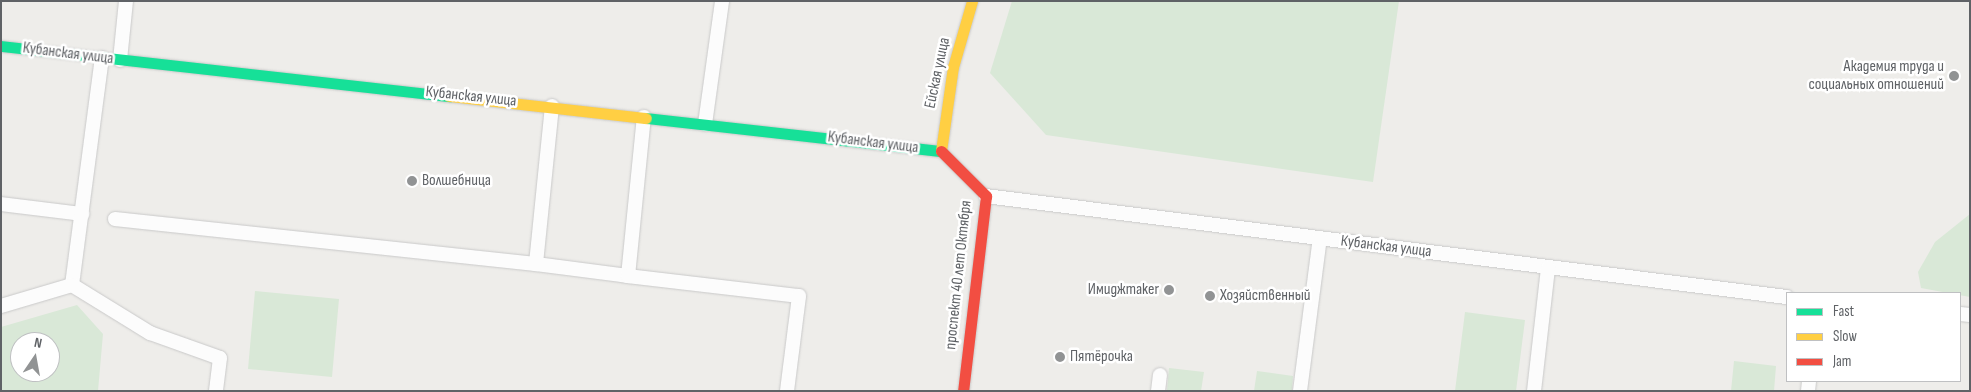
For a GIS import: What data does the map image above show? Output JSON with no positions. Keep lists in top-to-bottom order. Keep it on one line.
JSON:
{"streets":{"street":["Кубанская улица","Ейская улица","проспект 40 лет Октября"]},"crossings":[["Кубанская улица","Ейская улица"],["Кубанская улица","проспект 40 лет Октября"],["Ейская улица","проспект 40 лет Октября"]],"places":["Академия труда и социальных отношений","Волшебница","Имиджmaker","Хозяйственный","Пятёрочка"],"legend":["Fast","Slow","Jam"],"north":"top"}
